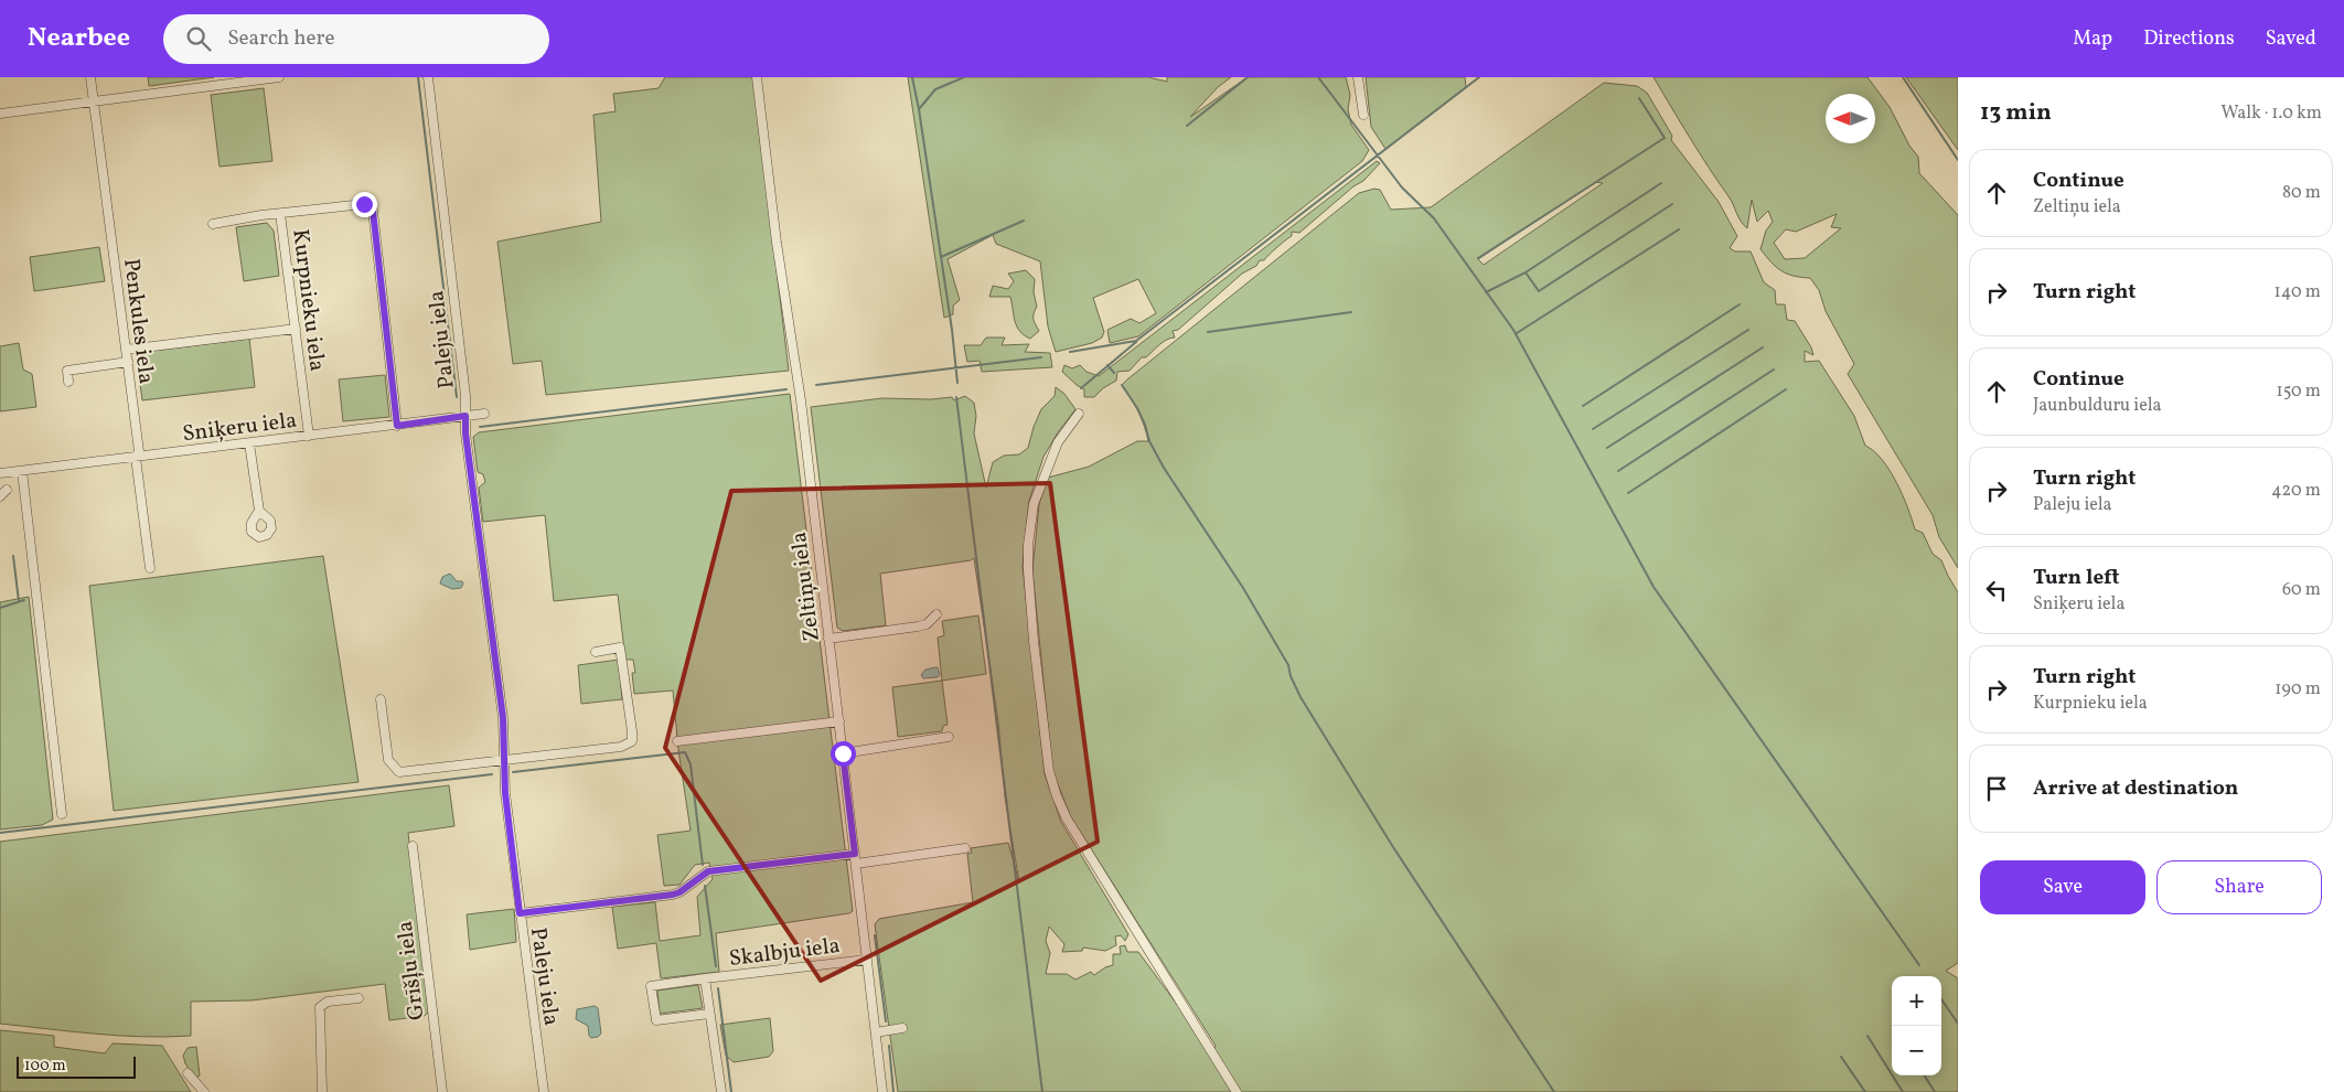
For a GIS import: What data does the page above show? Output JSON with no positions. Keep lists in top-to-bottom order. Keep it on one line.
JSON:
{"streets":{"street":["Kurpnieku iela","Penkules iela","Paleju iela","Sniķeru iela","Zeltiņu iela","Skalbju iela","Grīšļu iela"]},"crossings":[["Kurpnieku iela","Sniķeru iela"],["Penkules iela","Sniķeru iela"],["Paleju iela","Sniķeru iela"],["Zeltiņu iela","Skalbju iela"]],"scale_bar":"100 m","north":"left","page":{"header":"Nearbee","search":"Search here","nav":["Map","Directions","Saved"],"heading":["13 min","Walk · 1.0 km"],"list":[["Continue","Zeltiņu iela","80 m"],["Turn right","140 m"],["Continue","Jaunbulduru iela","150 m"],["Turn right","Paleju iela","420 m"],["Turn left","Sniķeru iela","60 m"],["Turn right","Kurpnieku iela","190 m"],"Arrive at destination"],"buttons":["Save","Share"],"map_buttons":["+","−"],"scale":"100 m"}}
